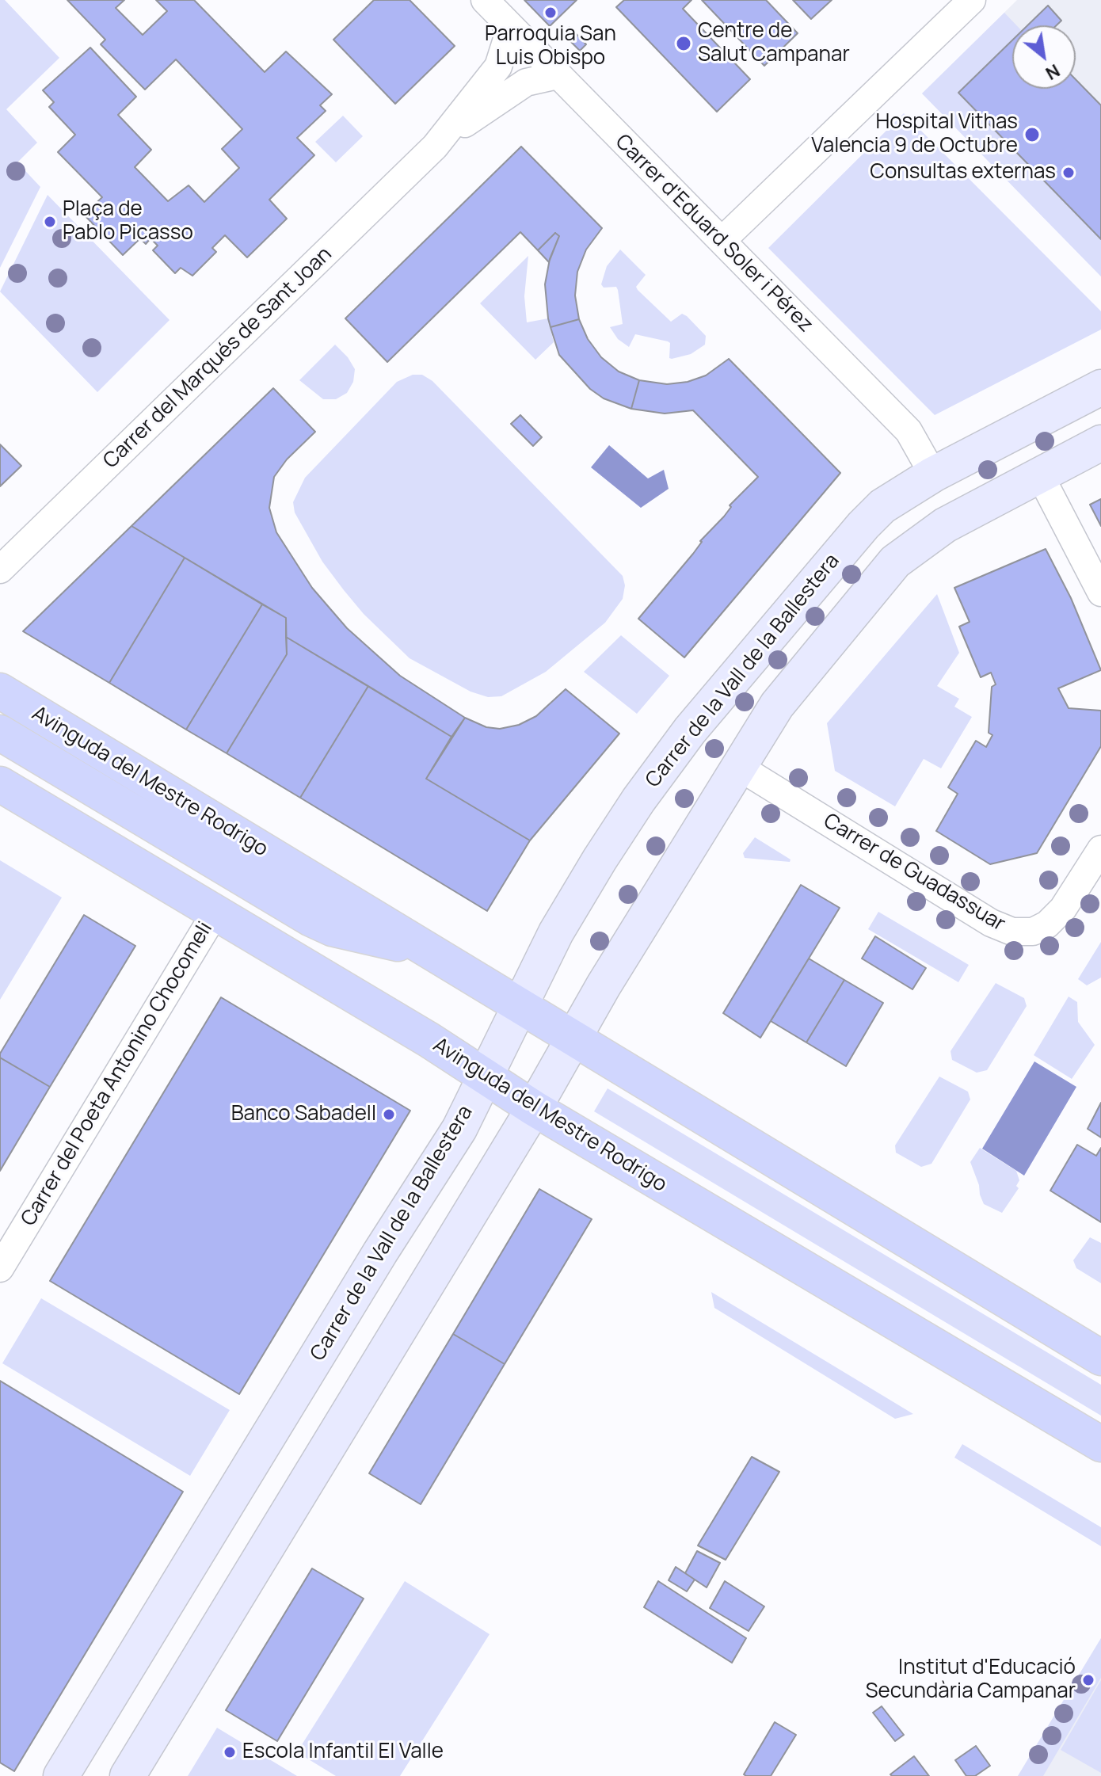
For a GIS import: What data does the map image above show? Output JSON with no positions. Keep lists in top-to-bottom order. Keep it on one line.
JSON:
{"streets":{"main road":["Avinguda del Mestre Rodrigo"],"street":["Carrer d'Eduard Soler i Pérez","Carrer del Marqués de Sant Joan","Carrer de la Vall de la Ballestera","Carrer de Guadassuar","Carrer del Poeta Antonino Chocomeli"]},"crossings":[["Carrer d'Eduard Soler i Pérez","Carrer del Marqués de Sant Joan"],["Carrer d'Eduard Soler i Pérez","Carrer de la Vall de la Ballestera"],["Carrer de la Vall de la Ballestera","Avinguda del Mestre Rodrigo"],["Avinguda del Mestre Rodrigo","Carrer del Poeta Antonino Chocomeli"]],"places":["Parroquia San Luis Obispo","Centre de Salut Campanar","Hospital Vithas Valencia 9 de Octubre","Consultas externas","Plaça de Pablo Picasso","Banco Sabadell","Institut d'Educació Secundària Campanar","Escola Infantil El Valle"],"north":"bottom right"}
